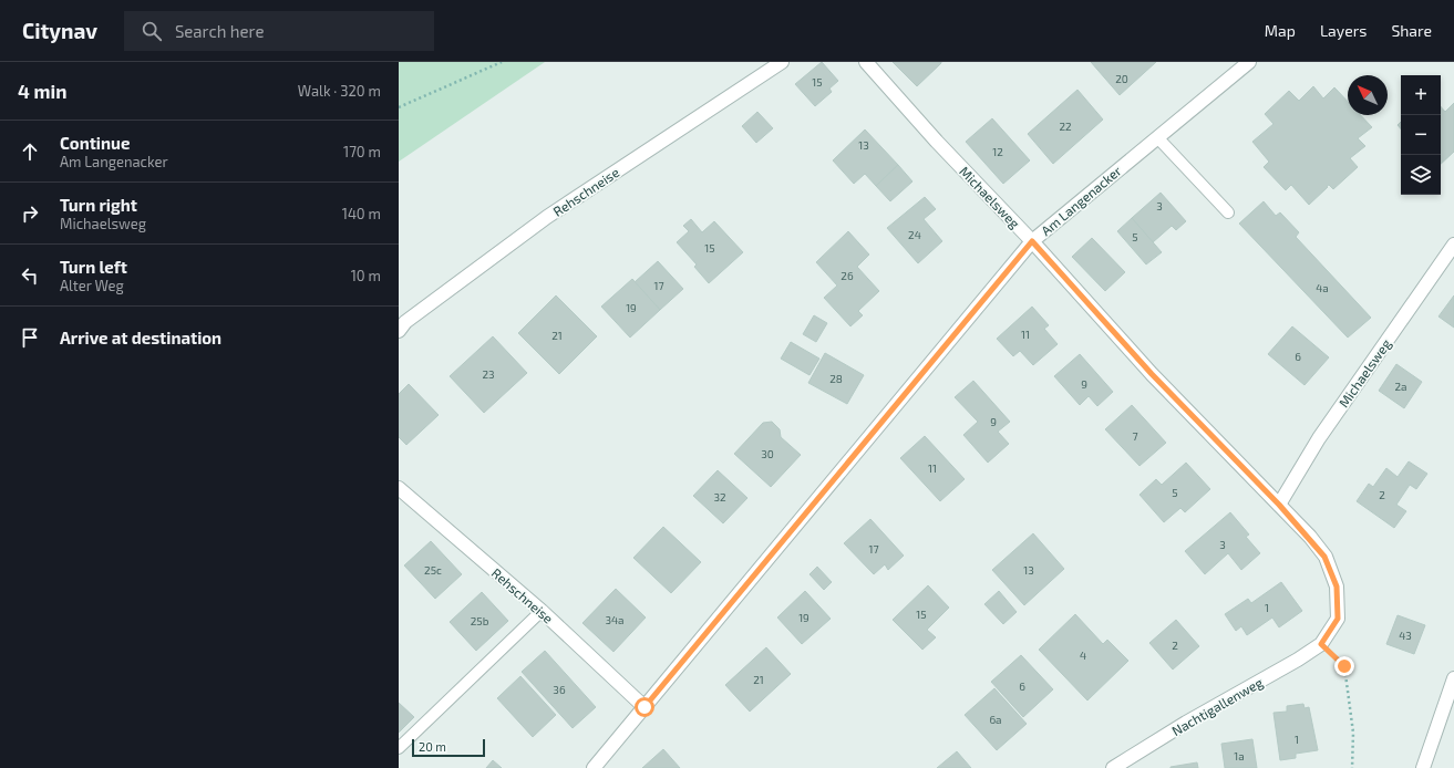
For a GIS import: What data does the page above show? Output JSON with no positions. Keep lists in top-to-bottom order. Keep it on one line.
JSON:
{"streets":{"street":["Rehschneise","Michaelsweg","Am Langenacker","Nachtigallenweg"]},"crossings":[["Rehschneise","Am Langenacker"],["Michaelsweg","Am Langenacker"],["Michaelsweg","Nachtigallenweg"]],"house_numbers":["20","15","22","13","12","3","24","5","15","26","17","4a","19","11","21","6","23","28","9","2a","9","7","30","11","5","2","32","3","17","25c","13","1","15","19","34a","25b","43","2","4","21","6","36","6a","1","1a"],"scale_bar":"20 m","north":"top left","page":{"header":"Citynav","search":"Search here","nav":["Map","Layers","Share"],"heading":["4 min","Walk · 320 m"],"map_buttons":["+","−"],"list":[["Continue","Am Langenacker","170 m"],["Turn right","Michaelsweg","140 m"],["Turn left","Alter Weg","10 m"],"Arrive at destination"],"scale":"20 m"}}
